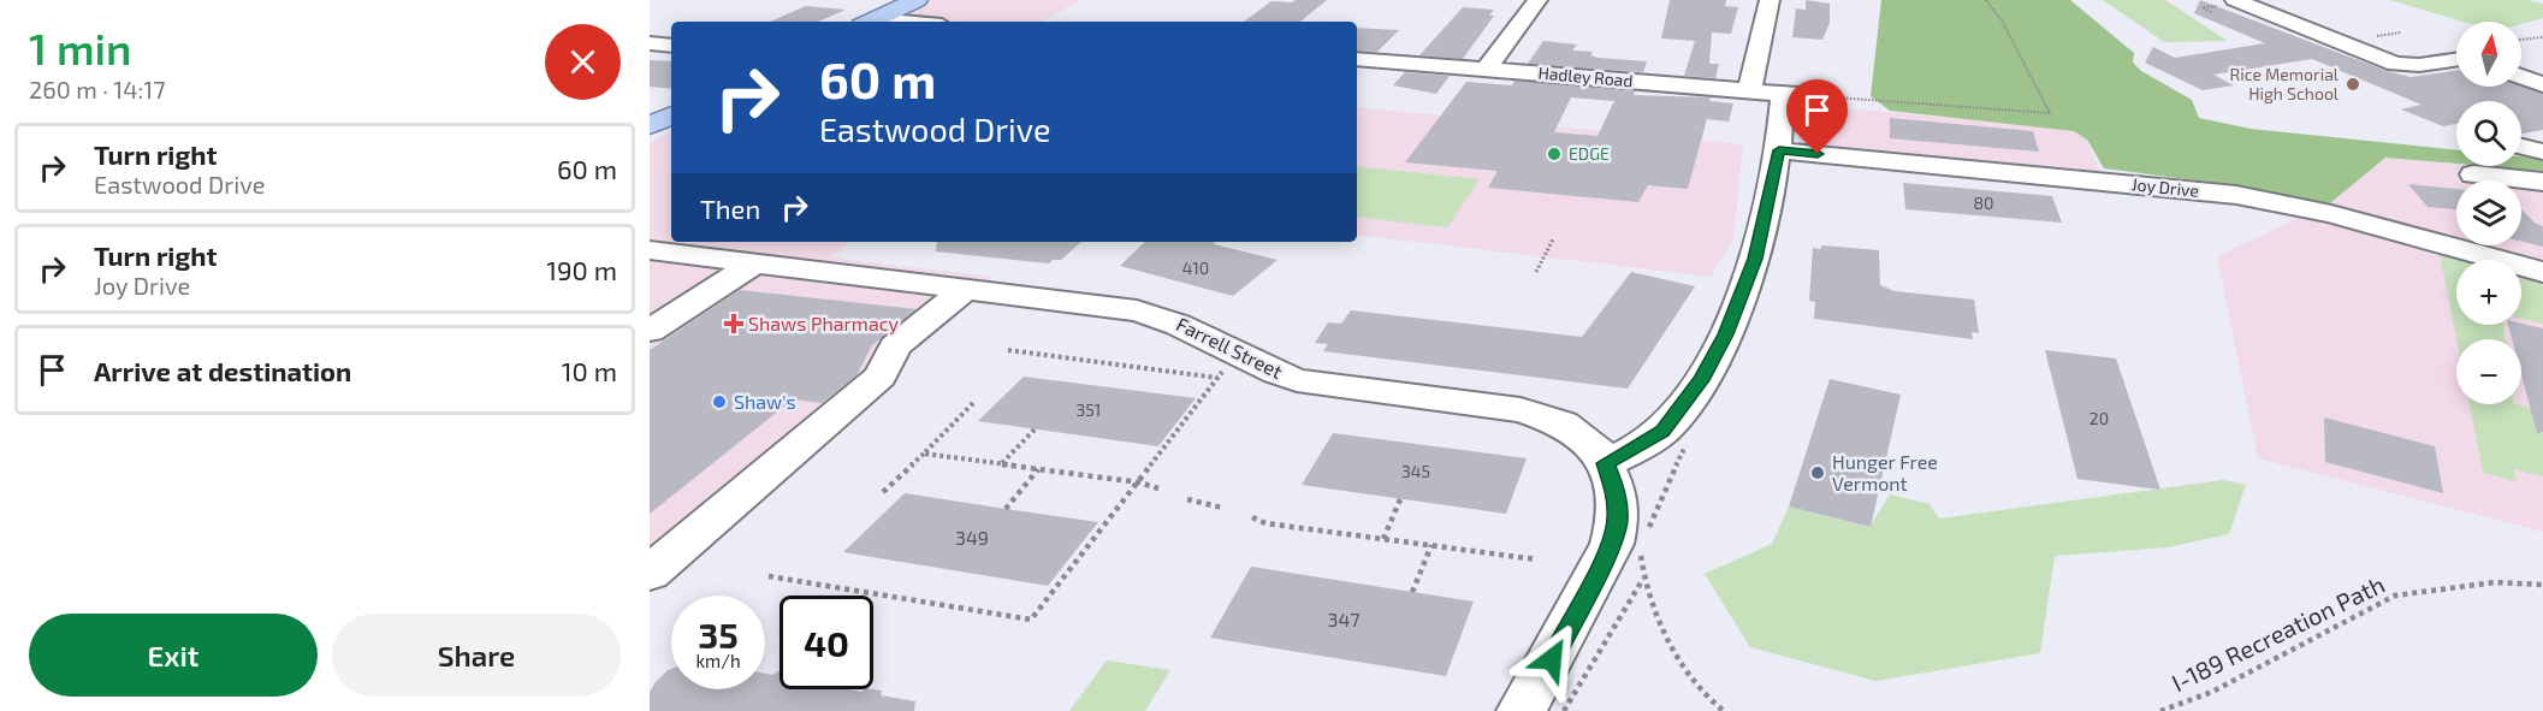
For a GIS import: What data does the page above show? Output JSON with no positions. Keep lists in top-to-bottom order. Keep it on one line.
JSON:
{"streets":{"street":["Hadley Road","Joy Drive","Farrell Street"],"path":["I-189 Recreation Path"]},"places":{"other":["Rice Memorial High School","EDGE","Shaw's","Hunger Free Vermont"],"health":["Shaws Pharmacy"]},"house_numbers":["80","410","351","20","345","349","347"],"north":"top","page":{"heading":["1 min","260 m · 14:17"],"map_buttons":["+","−"],"turn":["60 m","Eastwood Drive"],"list":[{"name":"Turn right","note":"Eastwood Drive","value":"60 m"},{"name":"Turn right","note":"Joy Drive","value":"190 m"},{"name":"Arrive at destination","value":"10 m"}],"then":"Then","speed":"35 km/h","limit":"40","buttons":["Exit","Share"]}}
